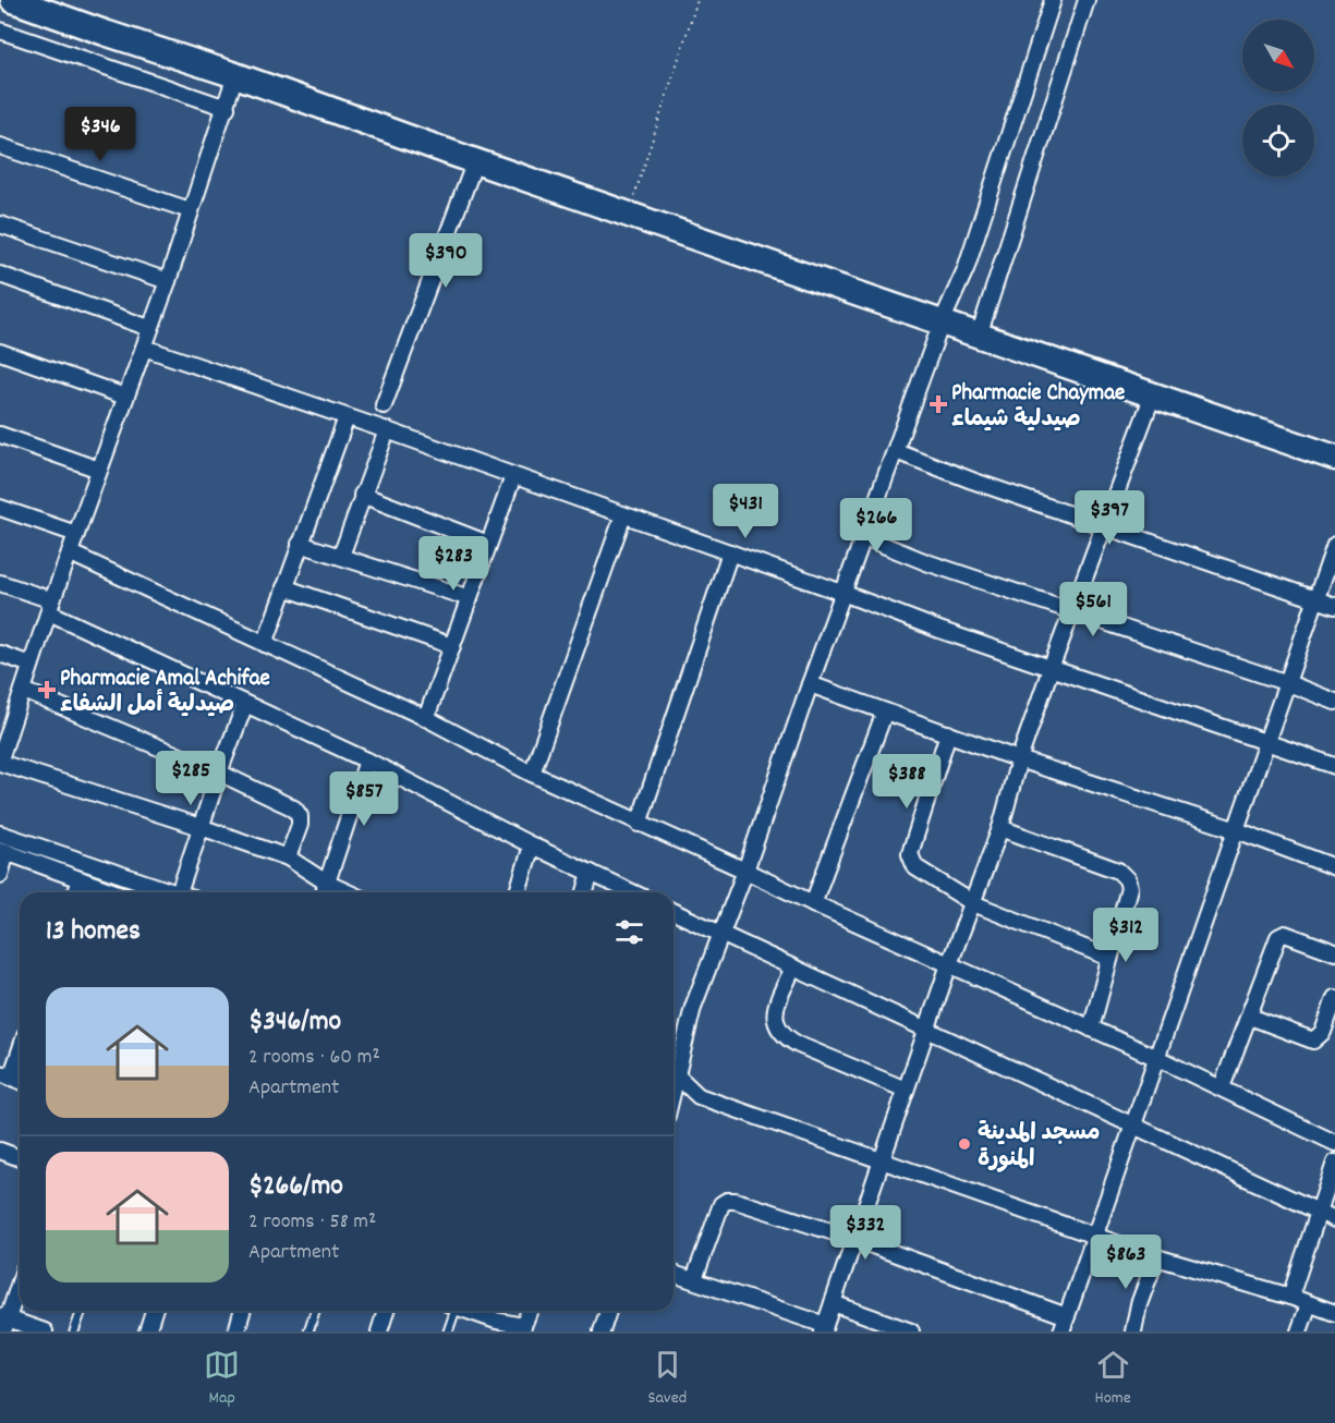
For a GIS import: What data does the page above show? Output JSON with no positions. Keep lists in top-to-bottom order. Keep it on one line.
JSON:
{"places":{"health":["Pharmacie Chaymae صيدلية شيماء","Pharmacie Amal Achifae صيدلية أمل الشفاء"],"other":["مسجد المدينة المنورة"]},"north":"bottom right","page":{"price":["$346","$390","$431","$397","$266","$283","$561","$285","$388","$857","$312","$332","$863"],"heading":"13 homes","list":[{"name":"$346/mo","note":"2 rooms · 60 m² · Apartment"},{"name":"$266/mo","note":"2 rooms · 58 m² · Apartment"}],"tabs":["Map","Saved","Home"]}}
